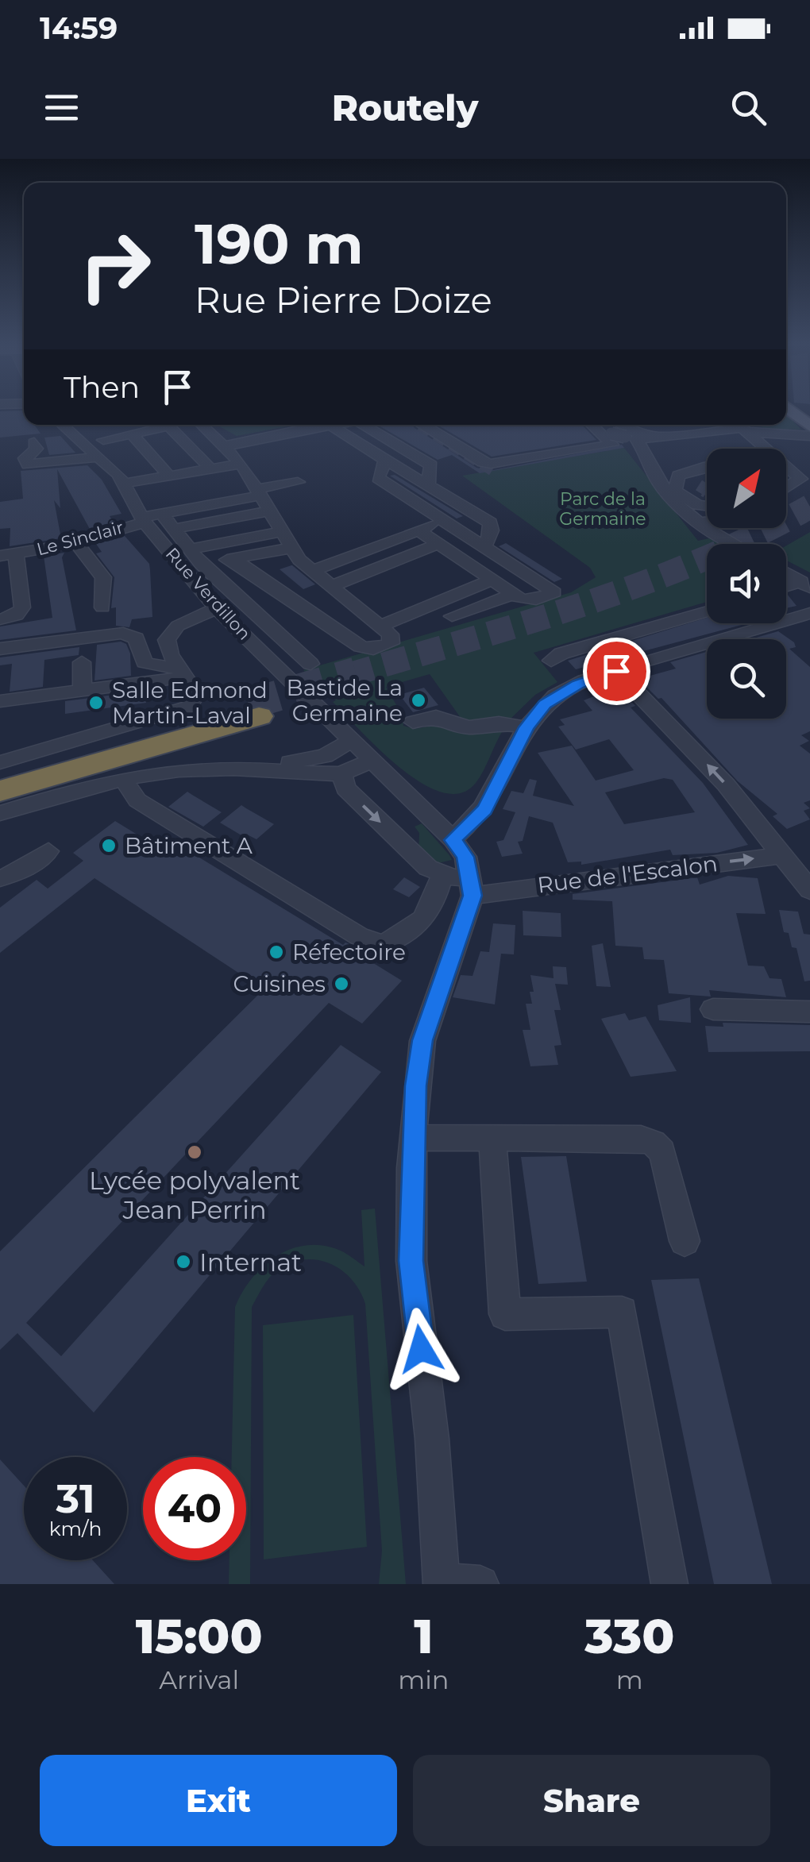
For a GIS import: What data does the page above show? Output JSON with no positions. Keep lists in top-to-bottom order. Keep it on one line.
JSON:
{"streets":{"street":["Le Sinclair","Rue Verdillon","Rue de l'Escalon"]},"crossings":[["Le Sinclair","Rue Verdillon"],["Rue Verdillon","Rue de l'Escalon"]],"parks":["Parc de la Germaine"],"places":["Bastide La Germaine","Salle Edmond Martin-Laval","Bâtiment A","Réfectoire","Cuisines","Lycée polyvalent Jean Perrin","Internat"],"north":"top right","page":{"status":"14:59","header":"Routely","turn":["190 m","Rue Pierre Doize"],"then":"Then","speed":"31 km/h","limit":"40","eta":["15:00","Arrival","1","min","330","m"],"buttons":["Exit","Share"]}}
